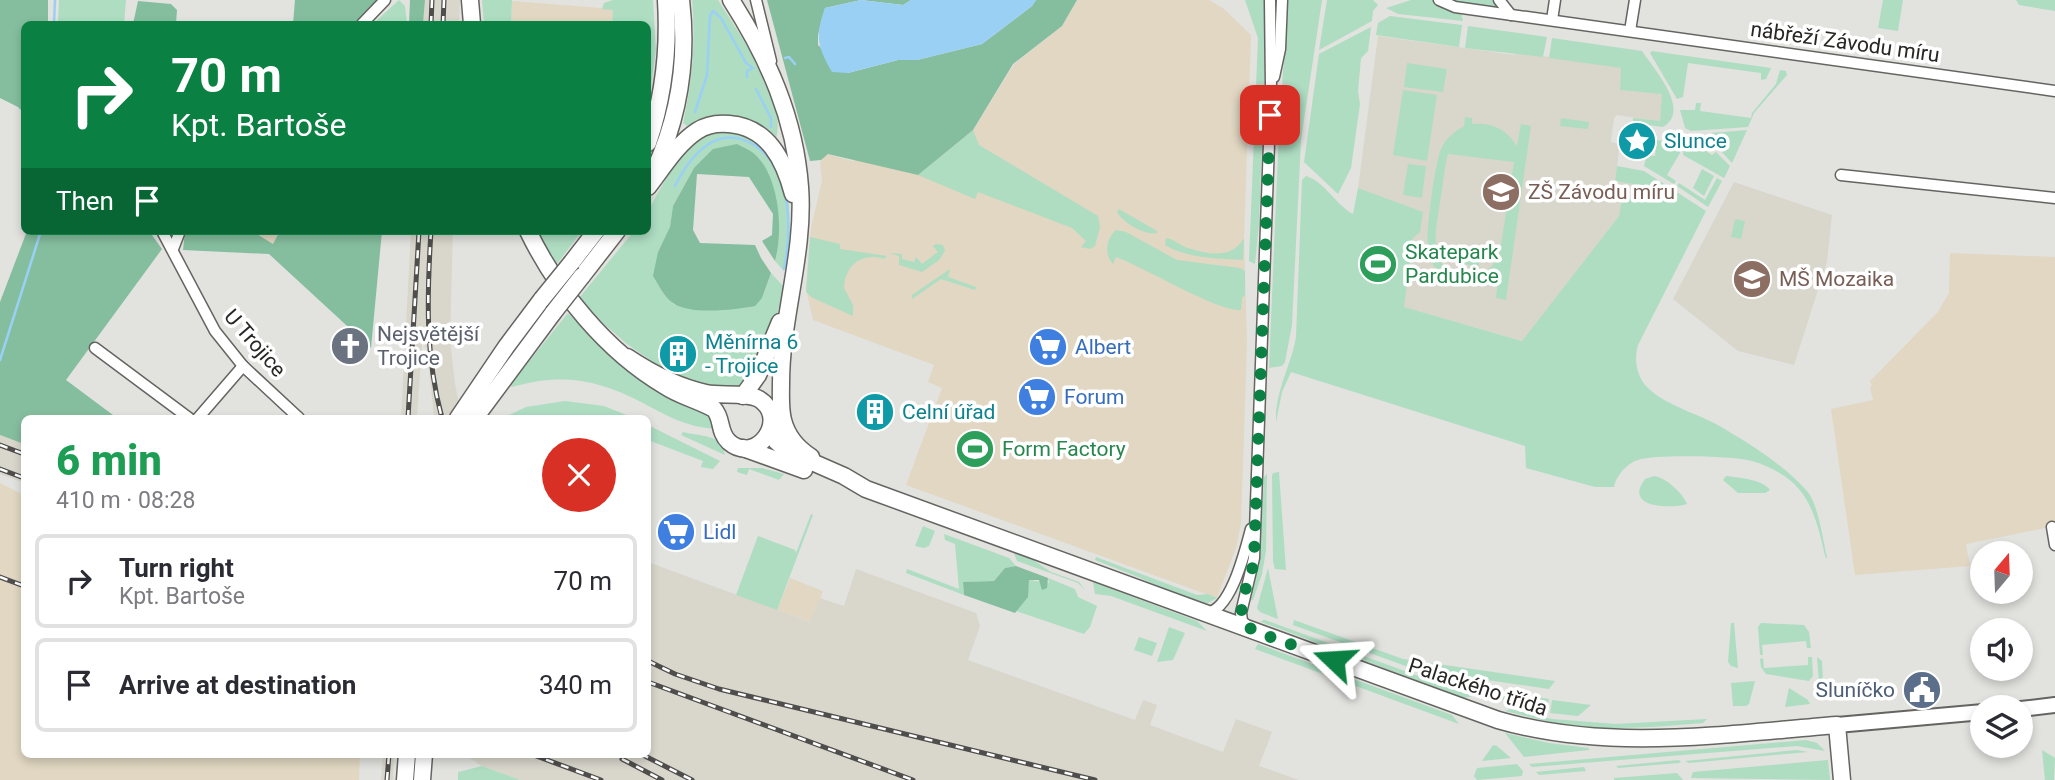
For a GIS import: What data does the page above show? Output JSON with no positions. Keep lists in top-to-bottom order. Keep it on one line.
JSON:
{"streets":{"main road":["Palackého třída"],"street":["nábřeží Závodu míru","U Trojice"]},"places":{"place":["Slunce"],"school or university":["ZŠ Závodu míru","MŠ Mozaika"],"sports":["Skatepark Pardubice","Form Factory"],"church":["Nejsvětější Trojice"],"supermarket":["Albert","Forum","Lidl"],"building":["Měnírna 6 - Trojice","Celní úřad"],"public building":["Sluníčko"]},"north":"top","page":{"turn":["70 m","Kpt. Bartoše"],"then":"Then","heading":["6 min","410 m · 08:28"],"list":[{"name":"Turn right","note":"Kpt. Bartoše","value":"70 m"},{"name":"Arrive at destination","value":"340 m"}]}}
